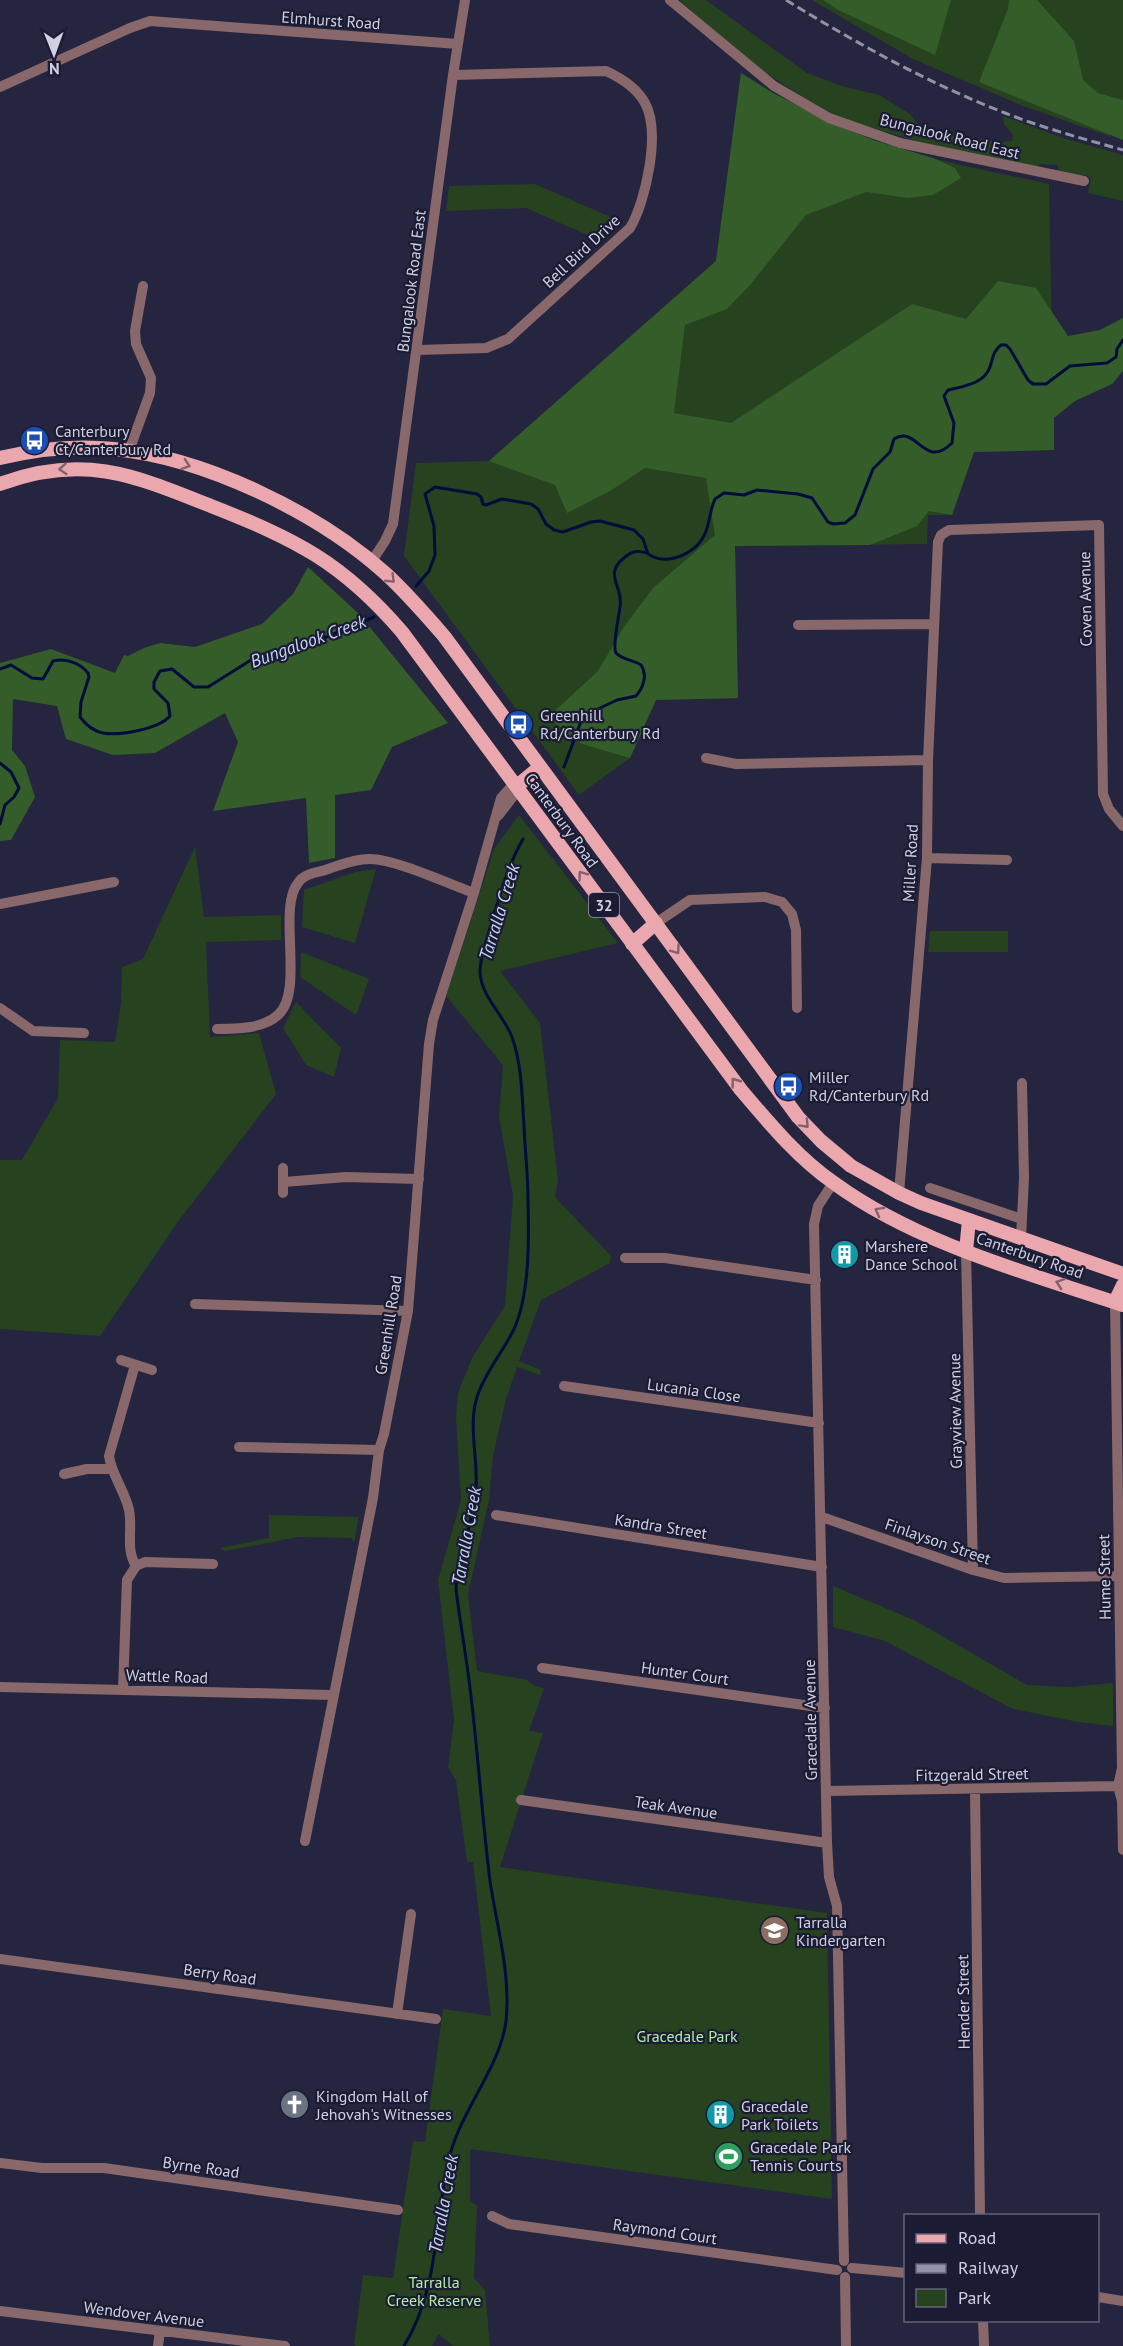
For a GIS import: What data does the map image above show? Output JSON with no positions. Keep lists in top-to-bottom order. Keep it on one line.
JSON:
{"streets":{"main road":["Canterbury Road","32"],"street":["Elmhurst Road","Bungalook Road East","Bell Bird Drive","Coven Avenue","Miller Road","Greenhill Road","Lucania Close","Grayview Avenue","Kandra Street","Finlayson Street","Hume Street","Hunter Court","Wattle Road","Gracedale Avenue","Fitzgerald Street","Teak Avenue","Berry Road","Hender Street","Byrne Road","Raymond Court","Wendover Avenue"]},"crossings":[["Elmhurst Road","Bungalook Road East"],["Bungalook Road East","Bell Bird Drive"],["Bungalook Road East","Canterbury Road"],["Coven Avenue","Miller Road"],["Canterbury Road","Miller Road"],["Canterbury Road","Greenhill Road"],["Canterbury Road","Grayview Avenue"],["Canterbury Road","Hume Street"],["Canterbury Road","Gracedale Avenue"],["Greenhill Road","Wattle Road"],["Lucania Close","Gracedale Avenue"],["Grayview Avenue","Finlayson Street"],["Kandra Street","Gracedale Avenue"],["Finlayson Street","Hume Street"],["Finlayson Street","Gracedale Avenue"],["Hume Street","Fitzgerald Street"],["Hunter Court","Gracedale Avenue"],["Gracedale Avenue","Fitzgerald Street"],["Gracedale Avenue","Teak Avenue"],["Fitzgerald Street","Hender Street"]],"water":["Bungalook Creek","Tarralla Creek"],"parks":["Gracedale Park","Tarralla Creek Reserve"],"places":{"bus stop":["Canterbury Ct/Canterbury Rd","Greenhill Rd/Canterbury Rd","Miller Rd/Canterbury Rd"],"building":["Marshere Dance School","Gracedale Park Toilets"],"school or university":["Tarralla Kindergarten"],"church":["Kingdom Hall of Jehovah's Witnesses"],"sports":["Gracedale Park Tennis Courts"]},"legend":["Road","Railway","Park"],"north":"bottom"}
